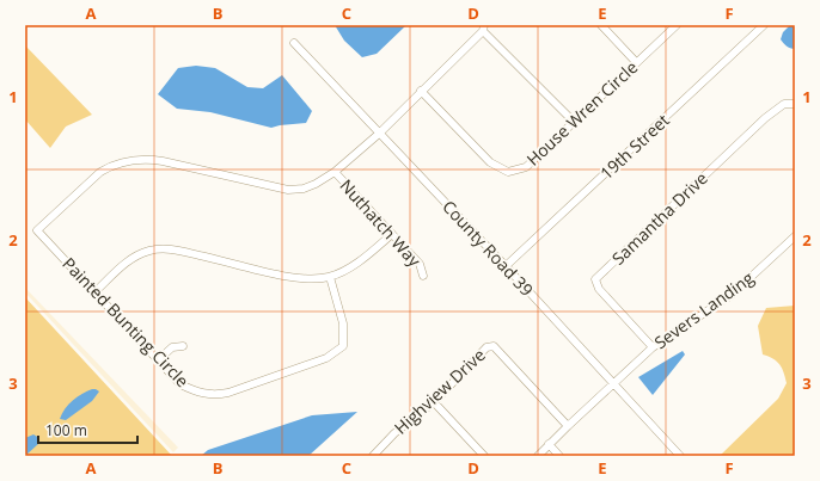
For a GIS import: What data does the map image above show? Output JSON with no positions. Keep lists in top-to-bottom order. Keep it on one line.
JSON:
{"streets":{"street":["House Wren Circle","19th Street","Samantha Drive","Nuthatch Way","County Road 39","Severs Landing","Painted Bunting Circle","Highview Drive"]},"crossings":[["19th Street","County Road 39"],["Samantha Drive","Severs Landing"],["Nuthatch Way","Painted Bunting Circle"],["County Road 39","Severs Landing"],["Severs Landing","Highview Drive"]],"scale_bar":"100 m","grid":{"columns":["A","B","C","D","E","F"],"rows":["1","2","3"]}}
